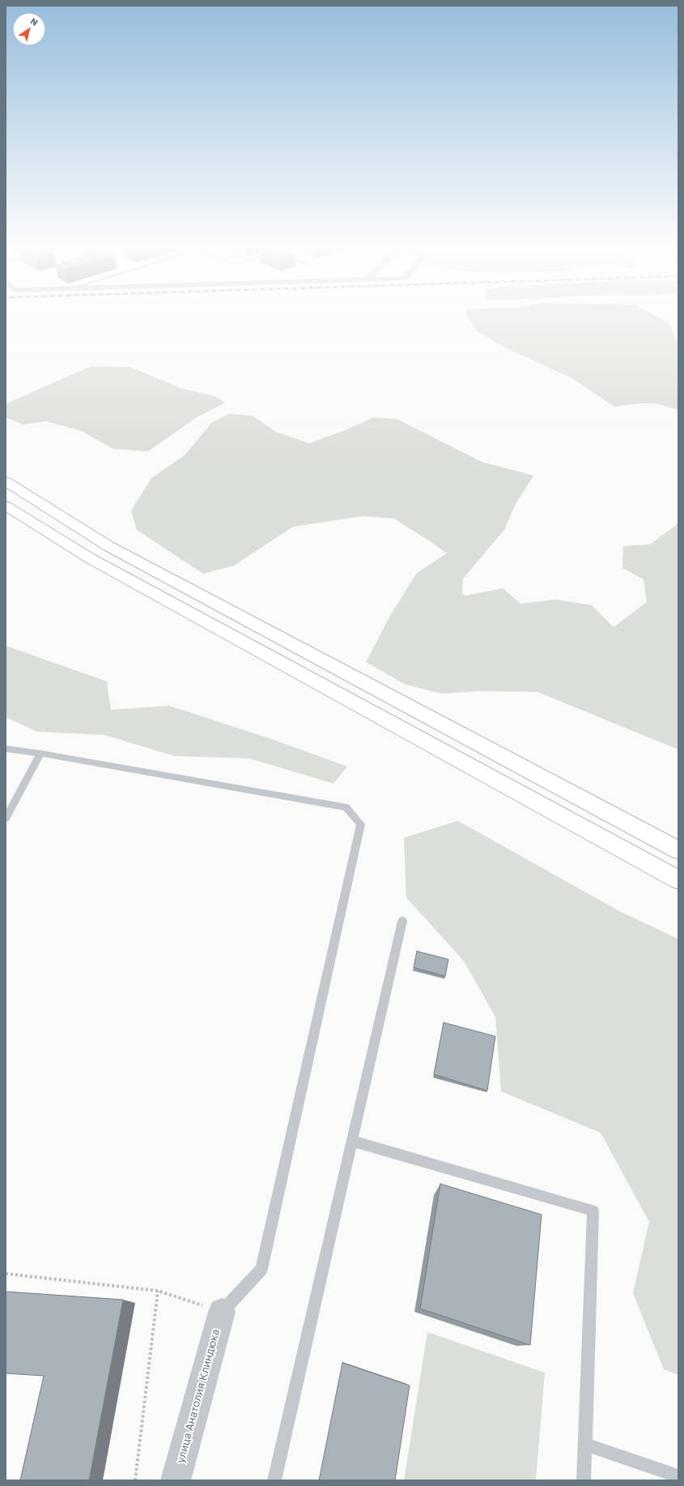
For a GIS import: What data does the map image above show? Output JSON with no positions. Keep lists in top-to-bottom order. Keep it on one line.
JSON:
{"streets":{"street":["улица Анатолия Клиндюка"]},"north":"top right"}
